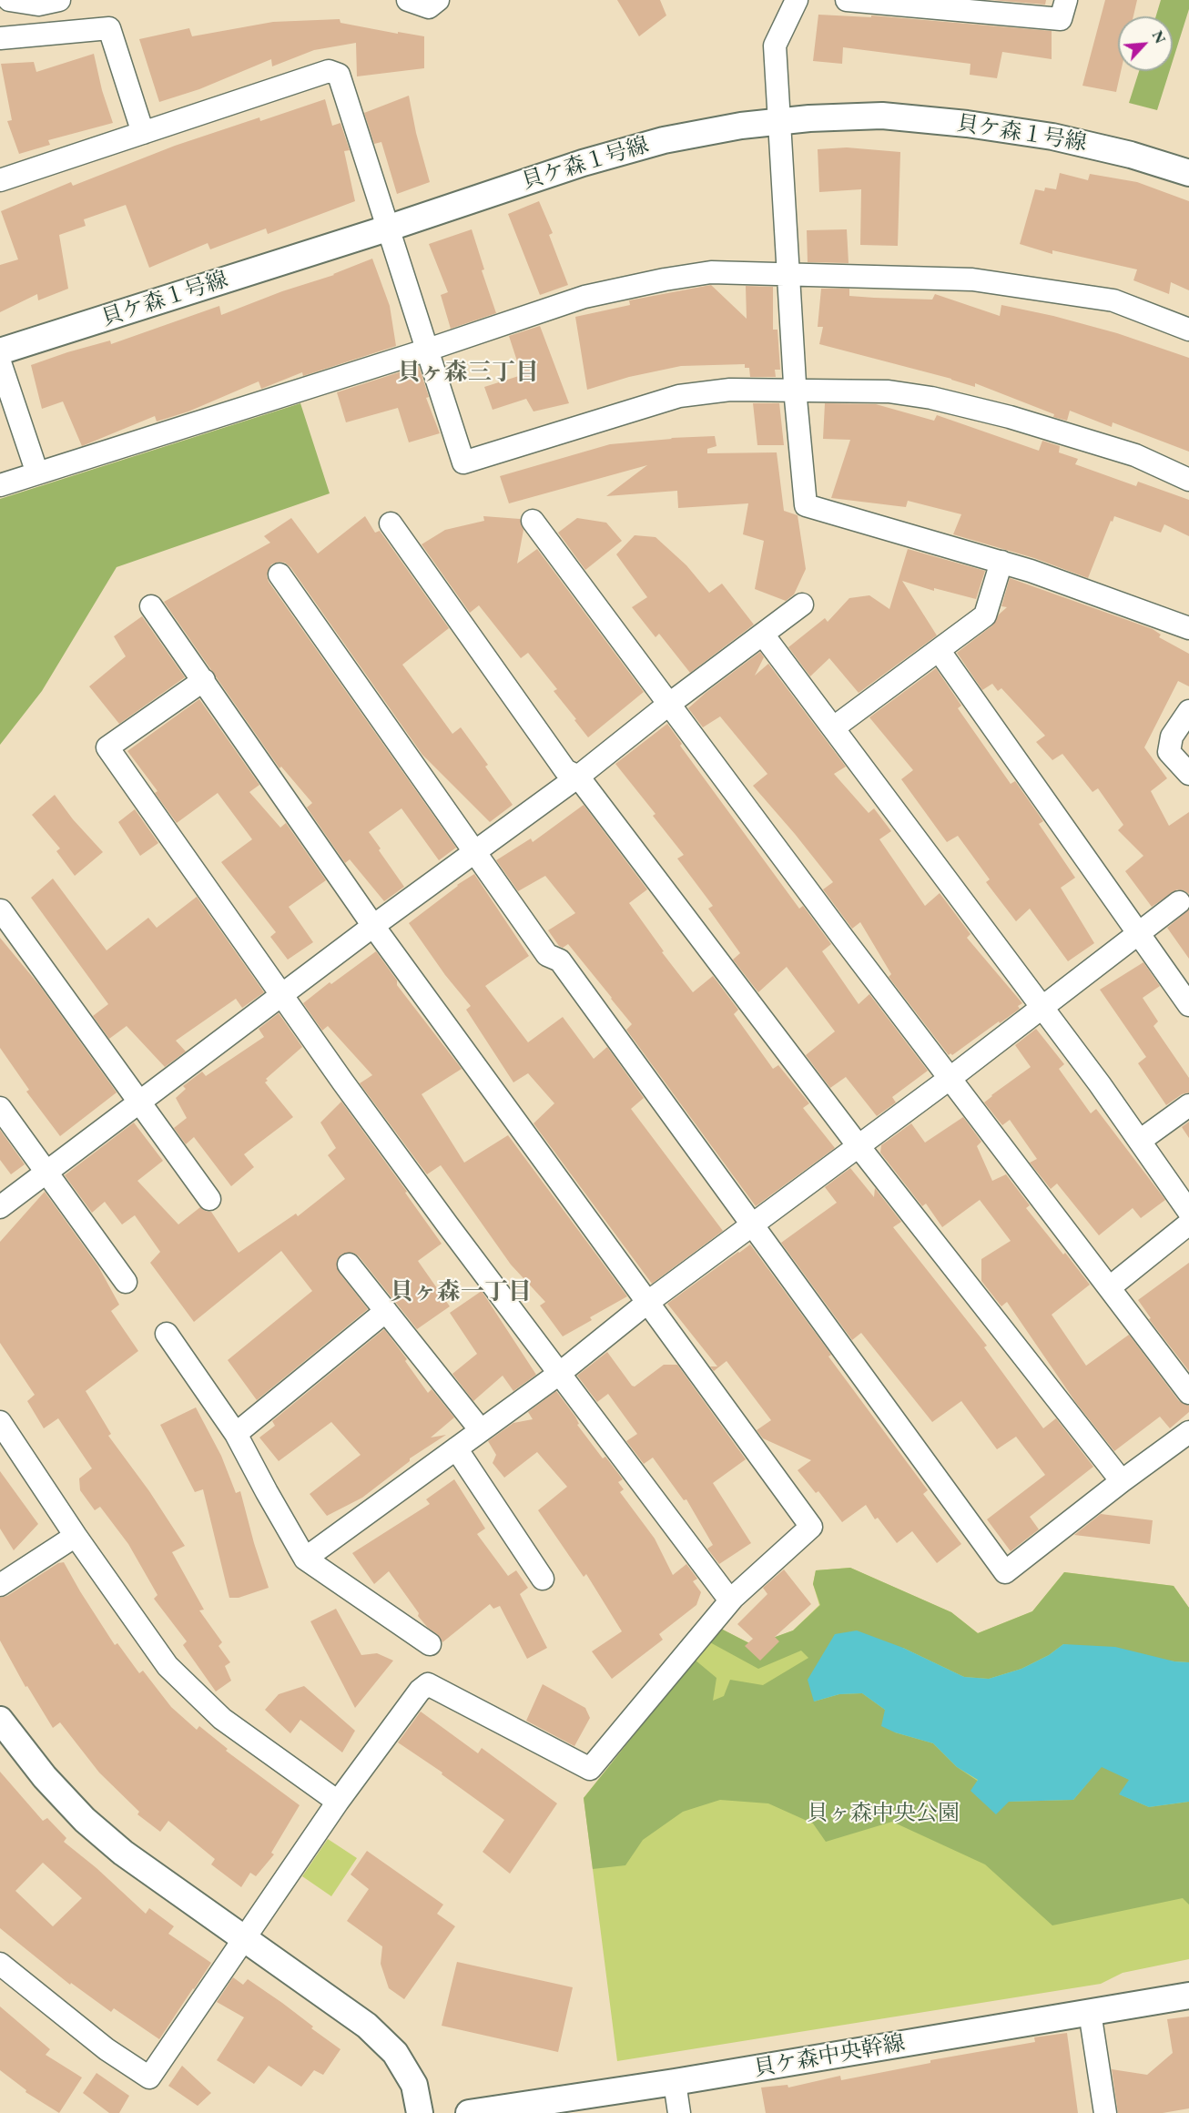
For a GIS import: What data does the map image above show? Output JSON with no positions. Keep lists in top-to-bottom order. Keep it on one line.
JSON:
{"streets":{"street":["貝ケ森１号線","貝ケ森中央幹線"]},"districts":["貝ヶ森三丁目","貝ヶ森一丁目"],"parks":["貝ヶ森中央公園"],"north":"top right"}
